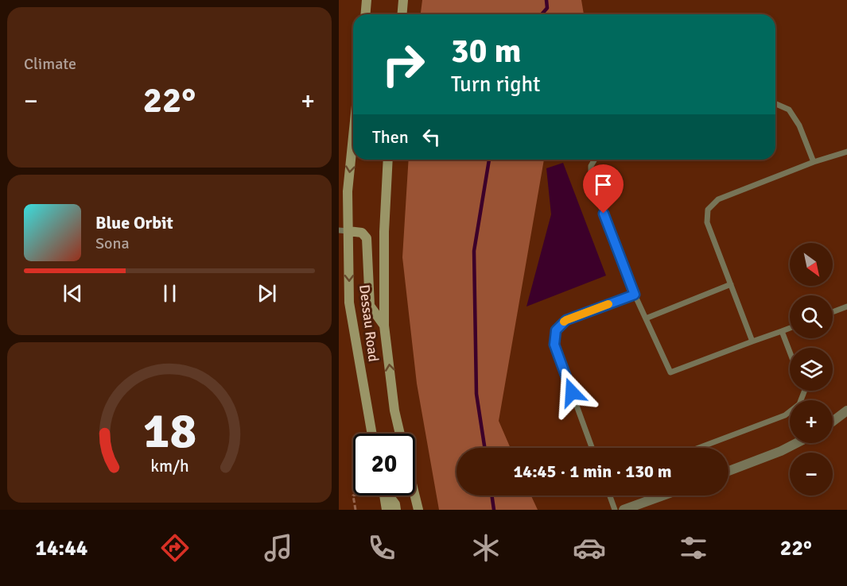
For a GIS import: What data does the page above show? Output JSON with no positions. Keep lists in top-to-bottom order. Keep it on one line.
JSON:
{"streets":{"main road":["Dessau Road"]},"north":"bottom right","page":{"tile":"Climate","turn":["30 m","Turn right"],"heat":["−","22°","+"],"then":"Then","song":["Blue Orbit","Sona"],"map_buttons":["+","−"],"limit":"20","trip":"14:45 · 1 min · 130 m","tabs":["14:44","22°"],"gauge":["18","km/h"]}}
